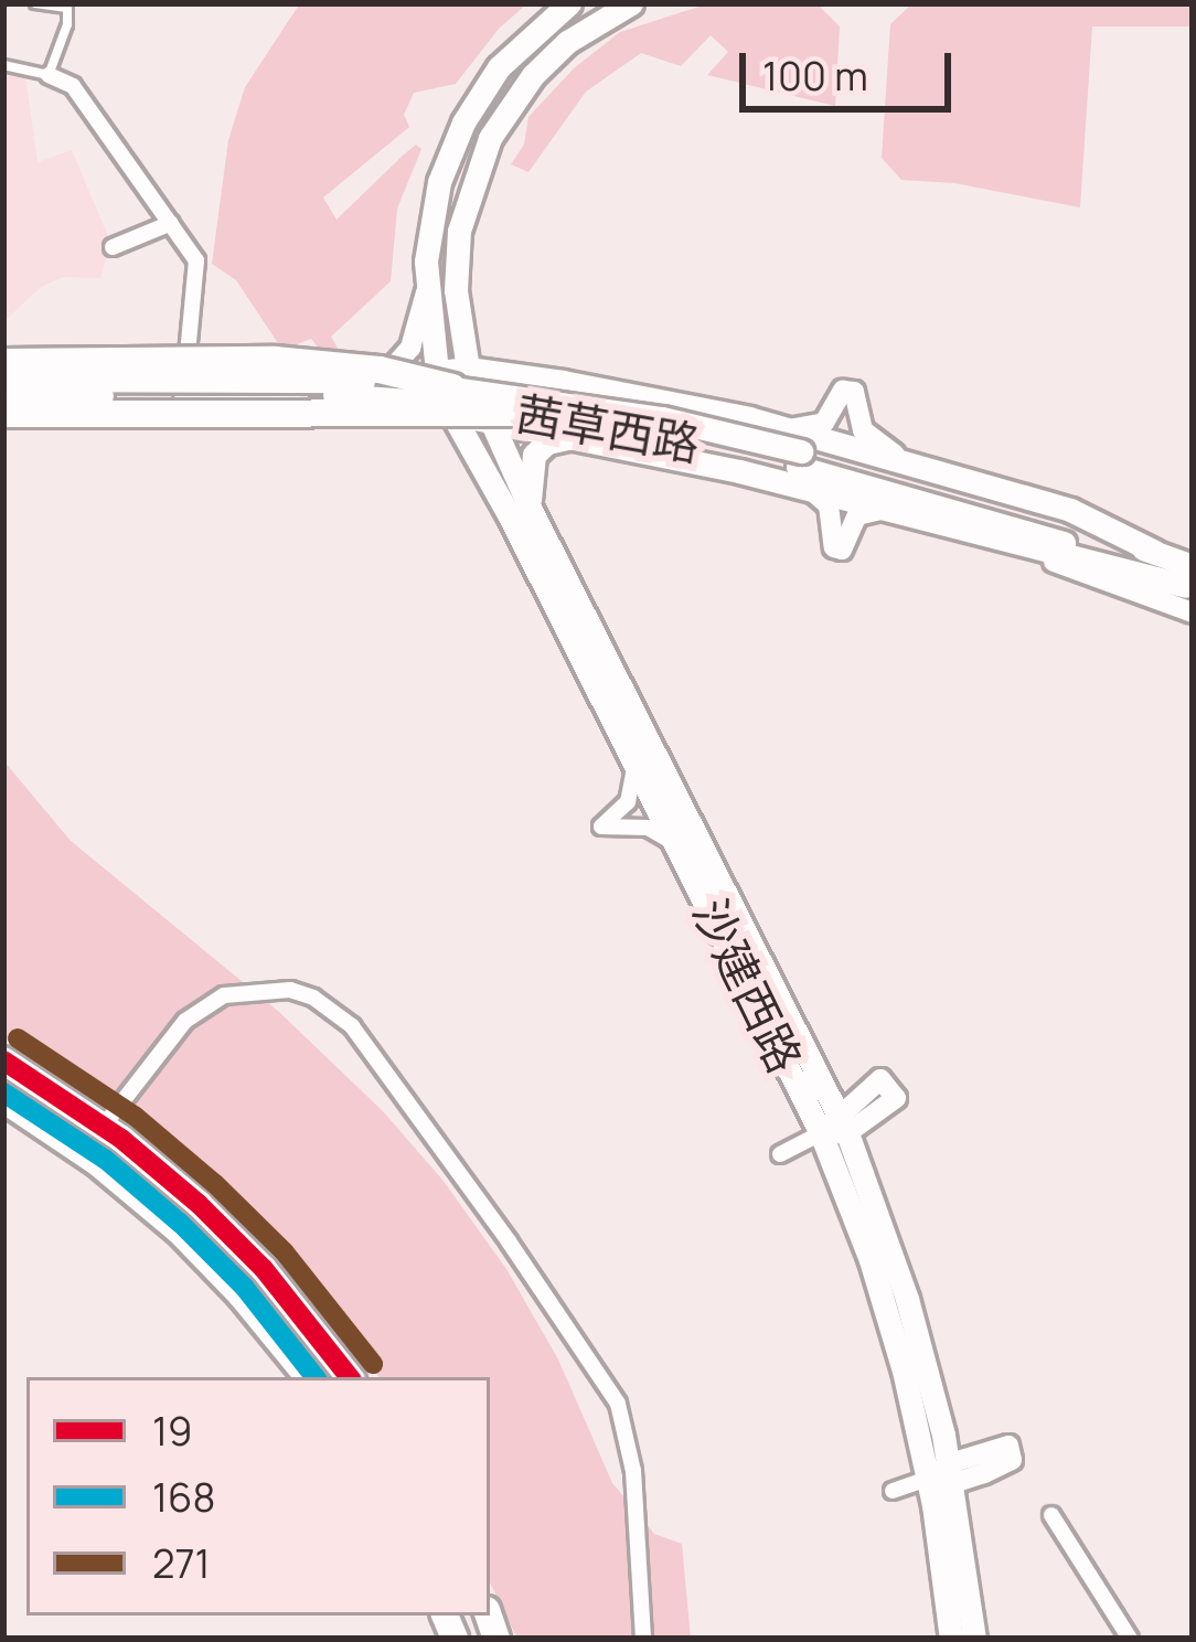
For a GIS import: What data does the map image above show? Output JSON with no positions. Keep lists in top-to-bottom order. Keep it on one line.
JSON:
{"streets":{"main road":["茜草西路","沙建西路"]},"crossings":[["茜草西路","沙建西路"]],"lines":["transit line 271","transit line 19","transit line 168"],"legend":["19","168","271"],"scale_bar":"100 m"}
